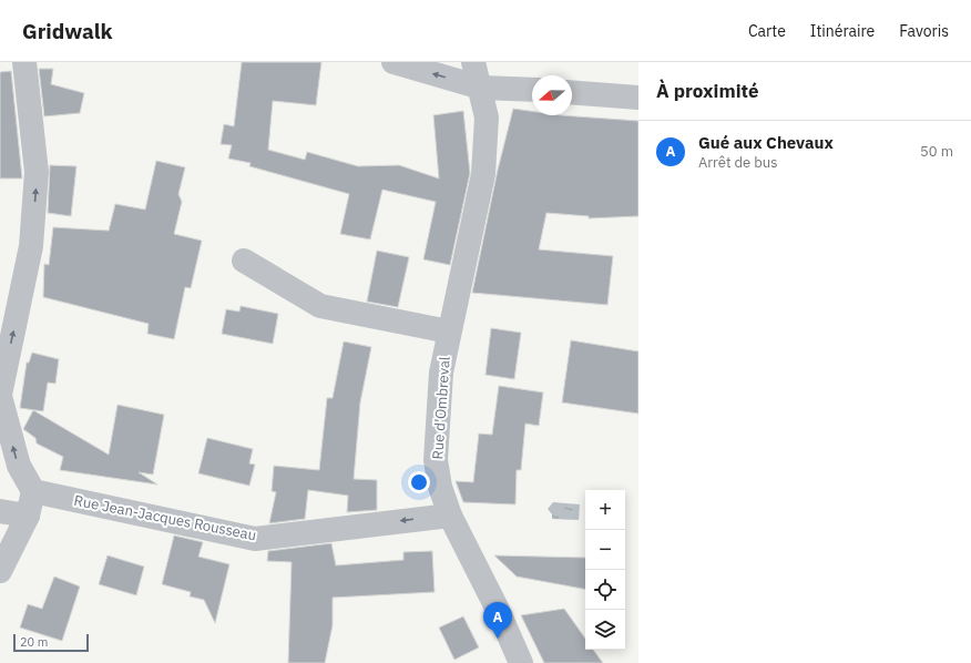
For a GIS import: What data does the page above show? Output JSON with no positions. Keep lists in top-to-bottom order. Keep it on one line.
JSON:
{"streets":{"street":["Rue d'Ombreval","Rue Jean-Jacques Rousseau"]},"crossings":[["Rue d'Ombreval","Rue Jean-Jacques Rousseau"]],"one_way":["Rue Jean-Jacques Rousseau"],"scale_bar":"20 m","north":"left","page":{"header":"Gridwalk","nav":["Carte","Itinéraire","Favoris"],"heading":"À proximité","list":[{"mark":"A","name":"Gué aux Chevaux","note":"Arrêt de bus","value":"50 m"}],"map_buttons":["+","−"],"pins":"A","scale":"20 m"}}
